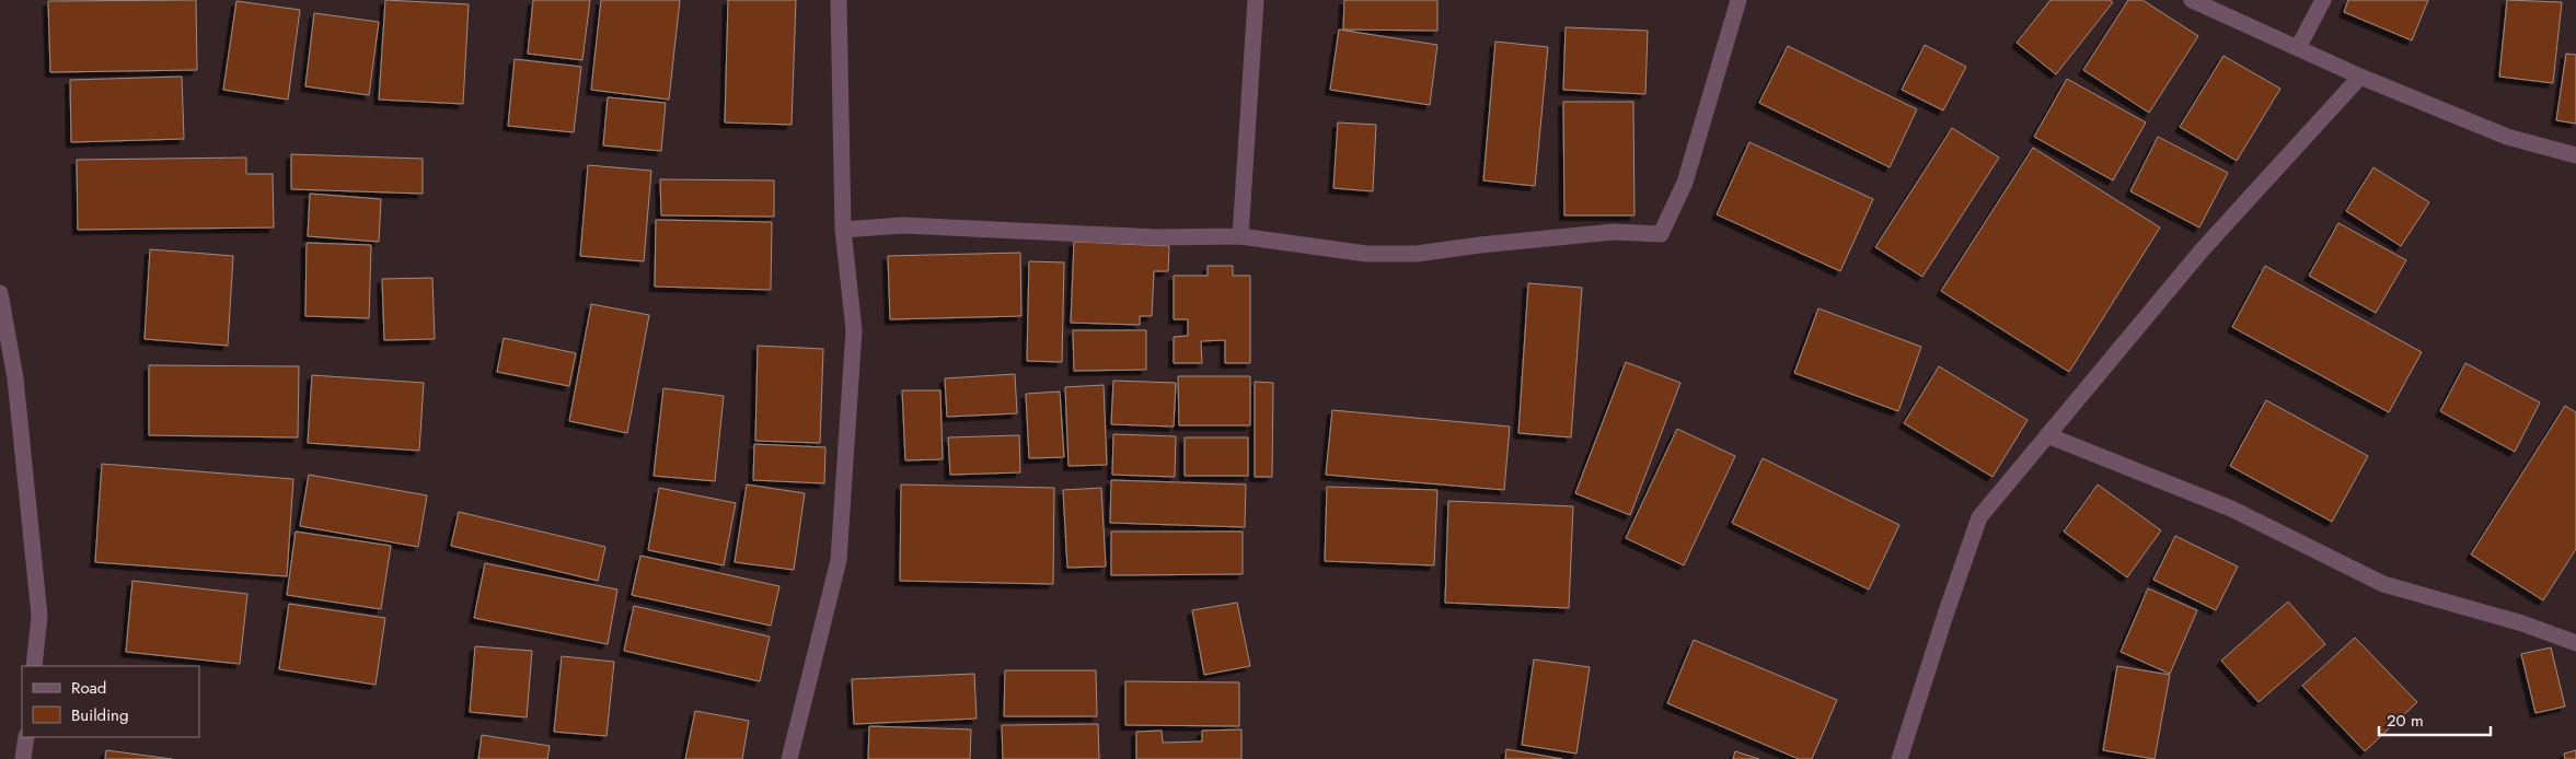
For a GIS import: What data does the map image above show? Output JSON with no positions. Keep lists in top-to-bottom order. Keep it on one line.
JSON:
{"legend":["Road","Building"],"scale_bar":"20 m"}
